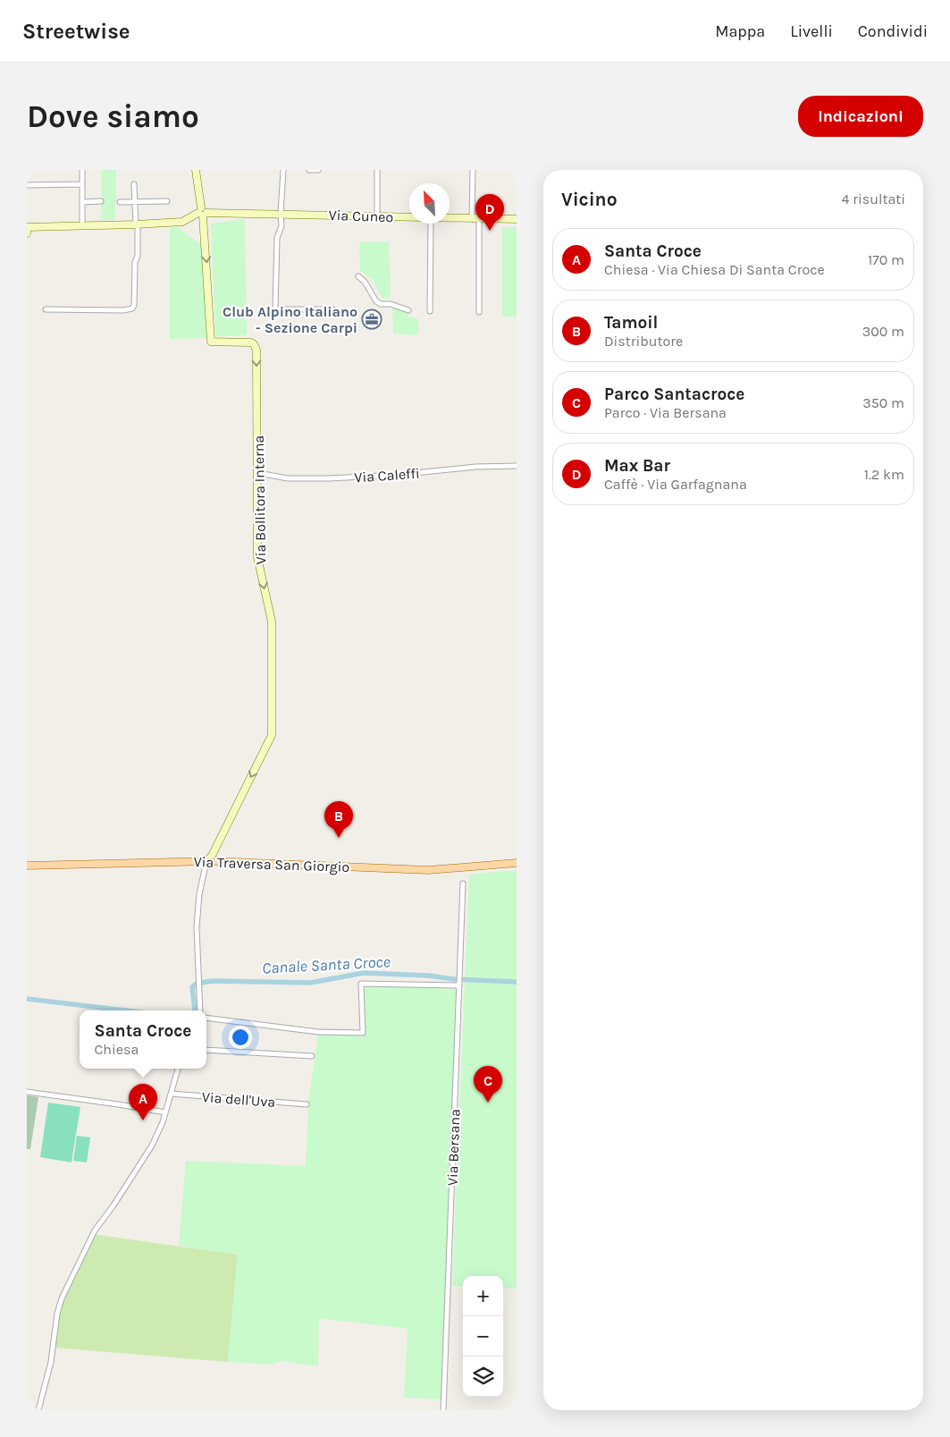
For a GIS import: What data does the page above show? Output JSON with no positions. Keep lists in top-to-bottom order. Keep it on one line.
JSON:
{"streets":{"main road":["Via Traversa San Giorgio"],"street":["Via Cuneo","Via Caleffi","Via Bollitora Interna","Via dell'Uva","Via Bersana"]},"crossings":[["Via Cuneo","Via Bollitora Interna"],["Via Caleffi","Via Bollitora Interna"],["Via Bollitora Interna","Via Traversa San Giorgio"]],"one_way":["Via Bollitora Interna"],"water":["Canale Santa Croce"],"places":{"office":["Club Alpino Italiano - Sezione Carpi"]},"north":"top left","page":{"header":"Streetwise","nav":["Mappa","Livelli","Condividi"],"buttons":"Indicazioni","title":"Dove siamo","heading":["Vicino","4 risultati"],"pins":["D","B","C","A"],"list":[{"mark":"A","name":"Santa Croce","note":"Chiesa · Via Chiesa Di Santa Croce","value":"170 m"},{"mark":"B","name":"Tamoil","note":"Distributore","value":"300 m"},{"mark":"C","name":"Parco Santacroce","note":"Parco · Via Bersana","value":"350 m"},{"mark":"D","name":"Max Bar","note":"Caffè · Via Garfagnana","value":"1.2 km"}],"popup":["Santa Croce","Chiesa"],"map_buttons":["+","−"]}}
